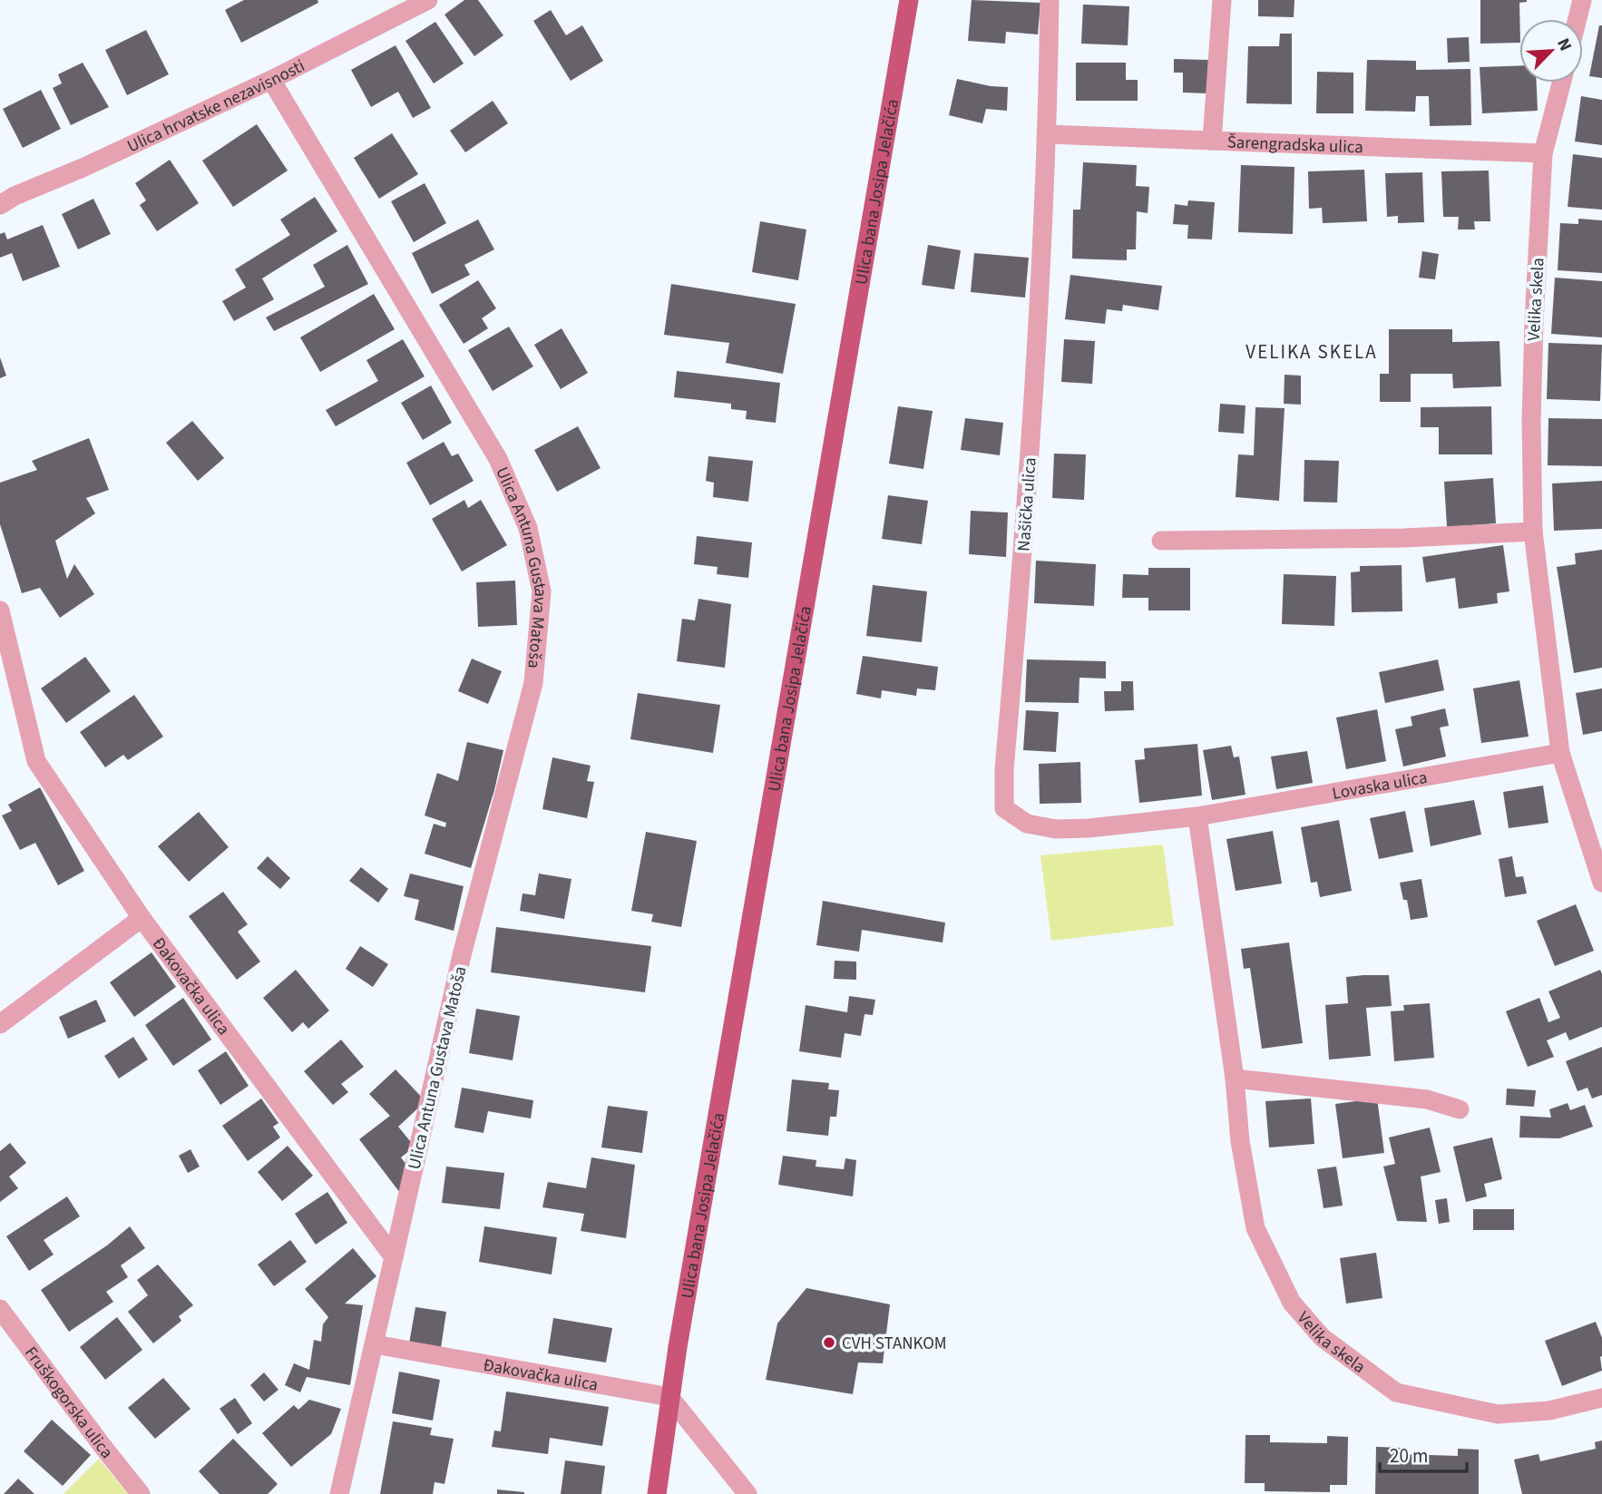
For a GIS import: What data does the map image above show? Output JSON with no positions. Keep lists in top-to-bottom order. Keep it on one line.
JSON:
{"streets":{"main road":["Ulica bana Josipa Jelačića"],"street":["Ulica hrvatske nezavisnosti","Šarengradska ulica","Velika skela","Našička ulica","Ulica Antuna Gustava Matoša","Lovaska ulica","Đakovačka ulica","Fruškogorska ulica"]},"crossings":[["Ulica hrvatske nezavisnosti","Ulica Antuna Gustava Matoša"],["Šarengradska ulica","Velika skela"],["Šarengradska ulica","Našička ulica"],["Ulica bana Josipa Jelačića","Đakovačka ulica"],["Velika skela","Našička ulica"],["Velika skela","Lovaska ulica"],["Našička ulica","Lovaska ulica"],["Ulica Antuna Gustava Matoša","Đakovačka ulica"]],"districts":["VELIKA SKELA"],"places":["CVH STANKOM"],"scale_bar":"20 m","north":"top right"}
